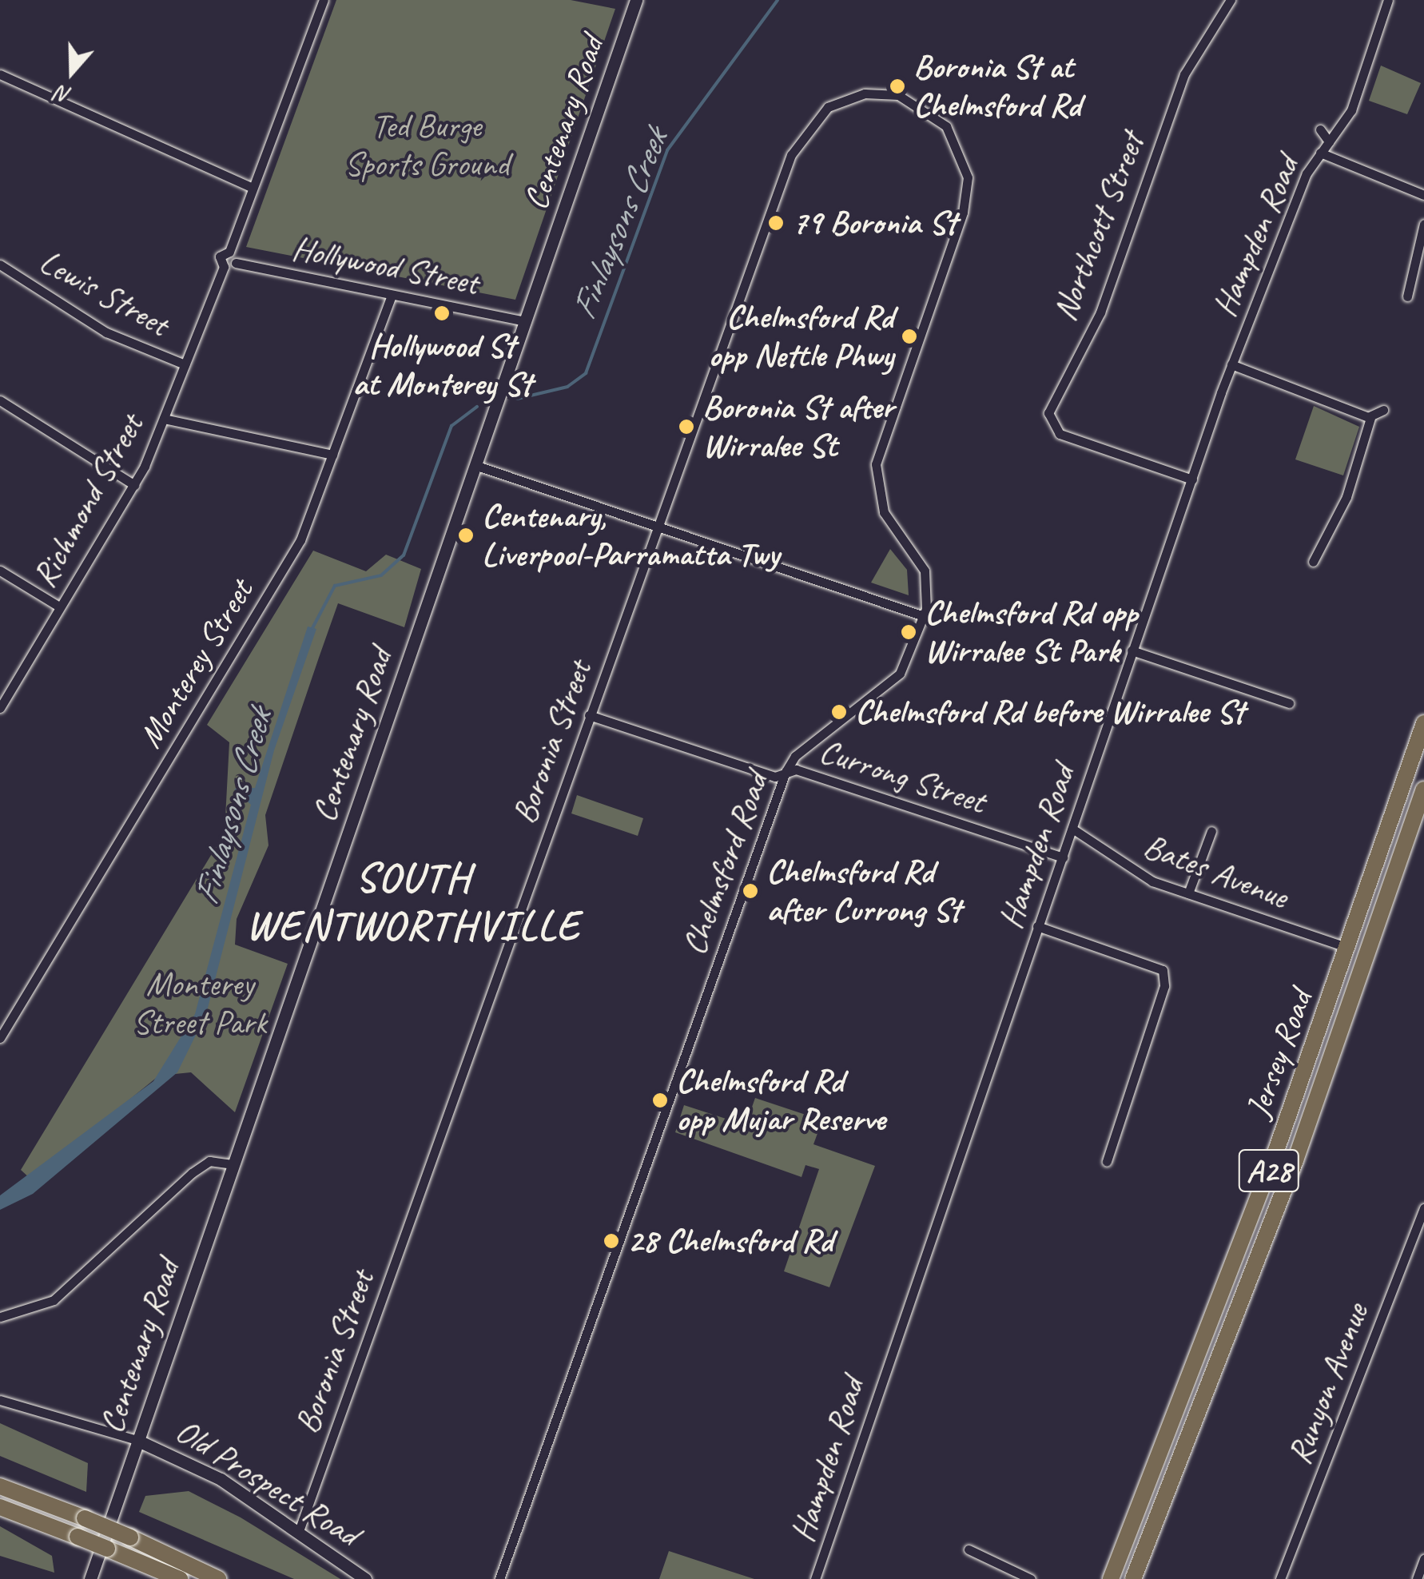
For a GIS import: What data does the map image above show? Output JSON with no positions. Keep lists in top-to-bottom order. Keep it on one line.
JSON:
{"streets":{"highway":["Jersey Road","A28"],"main road":["Centenary Road","Old Prospect Road"],"street":["Northcott Street","Hampden Road","Hollywood Street","Lewis Street","Richmond Street","Monterey Street","Boronia Street","Currong Street","Chelmsford Road","Bates Avenue","Runyon Avenue"]},"crossings":[["Centenary Road","Hollywood Street"],["Centenary Road","Old Prospect Road"],["Northcott Street","Hampden Road"],["Hampden Road","Currong Street"],["Hampden Road","Bates Avenue"],["Hollywood Street","Monterey Street"],["Lewis Street","Richmond Street"],["Boronia Street","Currong Street"],["Boronia Street","Chelmsford Road"],["Boronia Street","Old Prospect Road"],["Currong Street","Chelmsford Road"],["Bates Avenue","Jersey Road"]],"districts":["SOUTH WENTWORTHVILLE"],"water":["Finlaysons Creek"],"parks":["Ted Burge Sports Ground","Monterey Street Park"],"places":["Boronia St at Chelmsford Rd","79 Boronia St","Hollywood St at Monterey St","Chelmsford Rd opp Nettle Phwy","Boronia St after Wirralee St","Centenary, Liverpool-Parramatta Twy","Chelmsford Rd opp Wirralee St Park","Chelmsford Rd before Wirralee St","Chelmsford Rd after Currong St","Chelmsford Rd opp Mujar Reserve","28 Chelmsford Rd"],"north":"bottom"}
